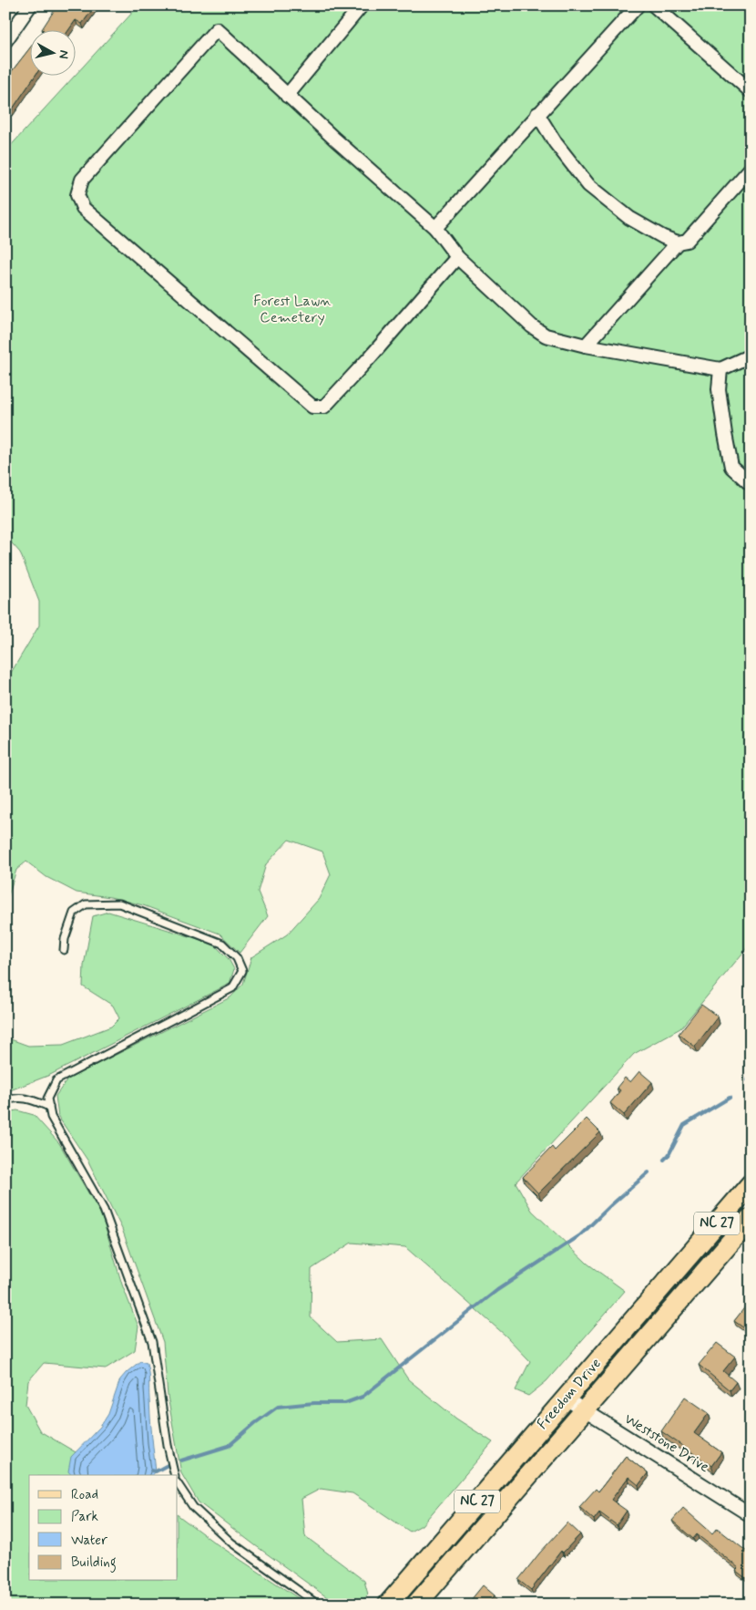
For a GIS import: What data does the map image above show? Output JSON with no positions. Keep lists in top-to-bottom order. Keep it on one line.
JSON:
{"streets":{"main road":["NC 27","Freedom Drive"],"street":["Weststone Drive"]},"crossings":[["Freedom Drive","Weststone Drive"]],"parks":["Forest Lawn Cemetery"],"legend":["Road","Park","Water","Building"],"north":"right"}
